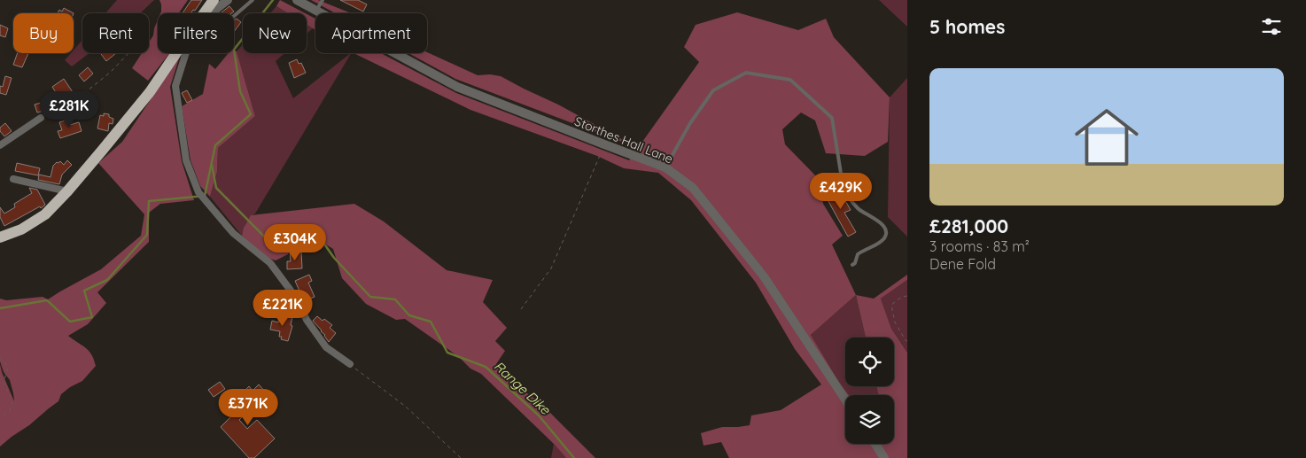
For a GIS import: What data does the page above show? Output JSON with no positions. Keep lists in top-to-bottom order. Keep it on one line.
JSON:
{"streets":{"street":["Storthes Hall Lane"]},"water":["Range Dike"],"page":{"heading":"5 homes","chip":["Buy","Rent","Filters","New","Apartment"],"list":[{"name":"£281,000","note":"3 rooms · 83 m² · Dene Fold"}],"price":["£281K","£429K","£304K","£221K","£371K"]}}
